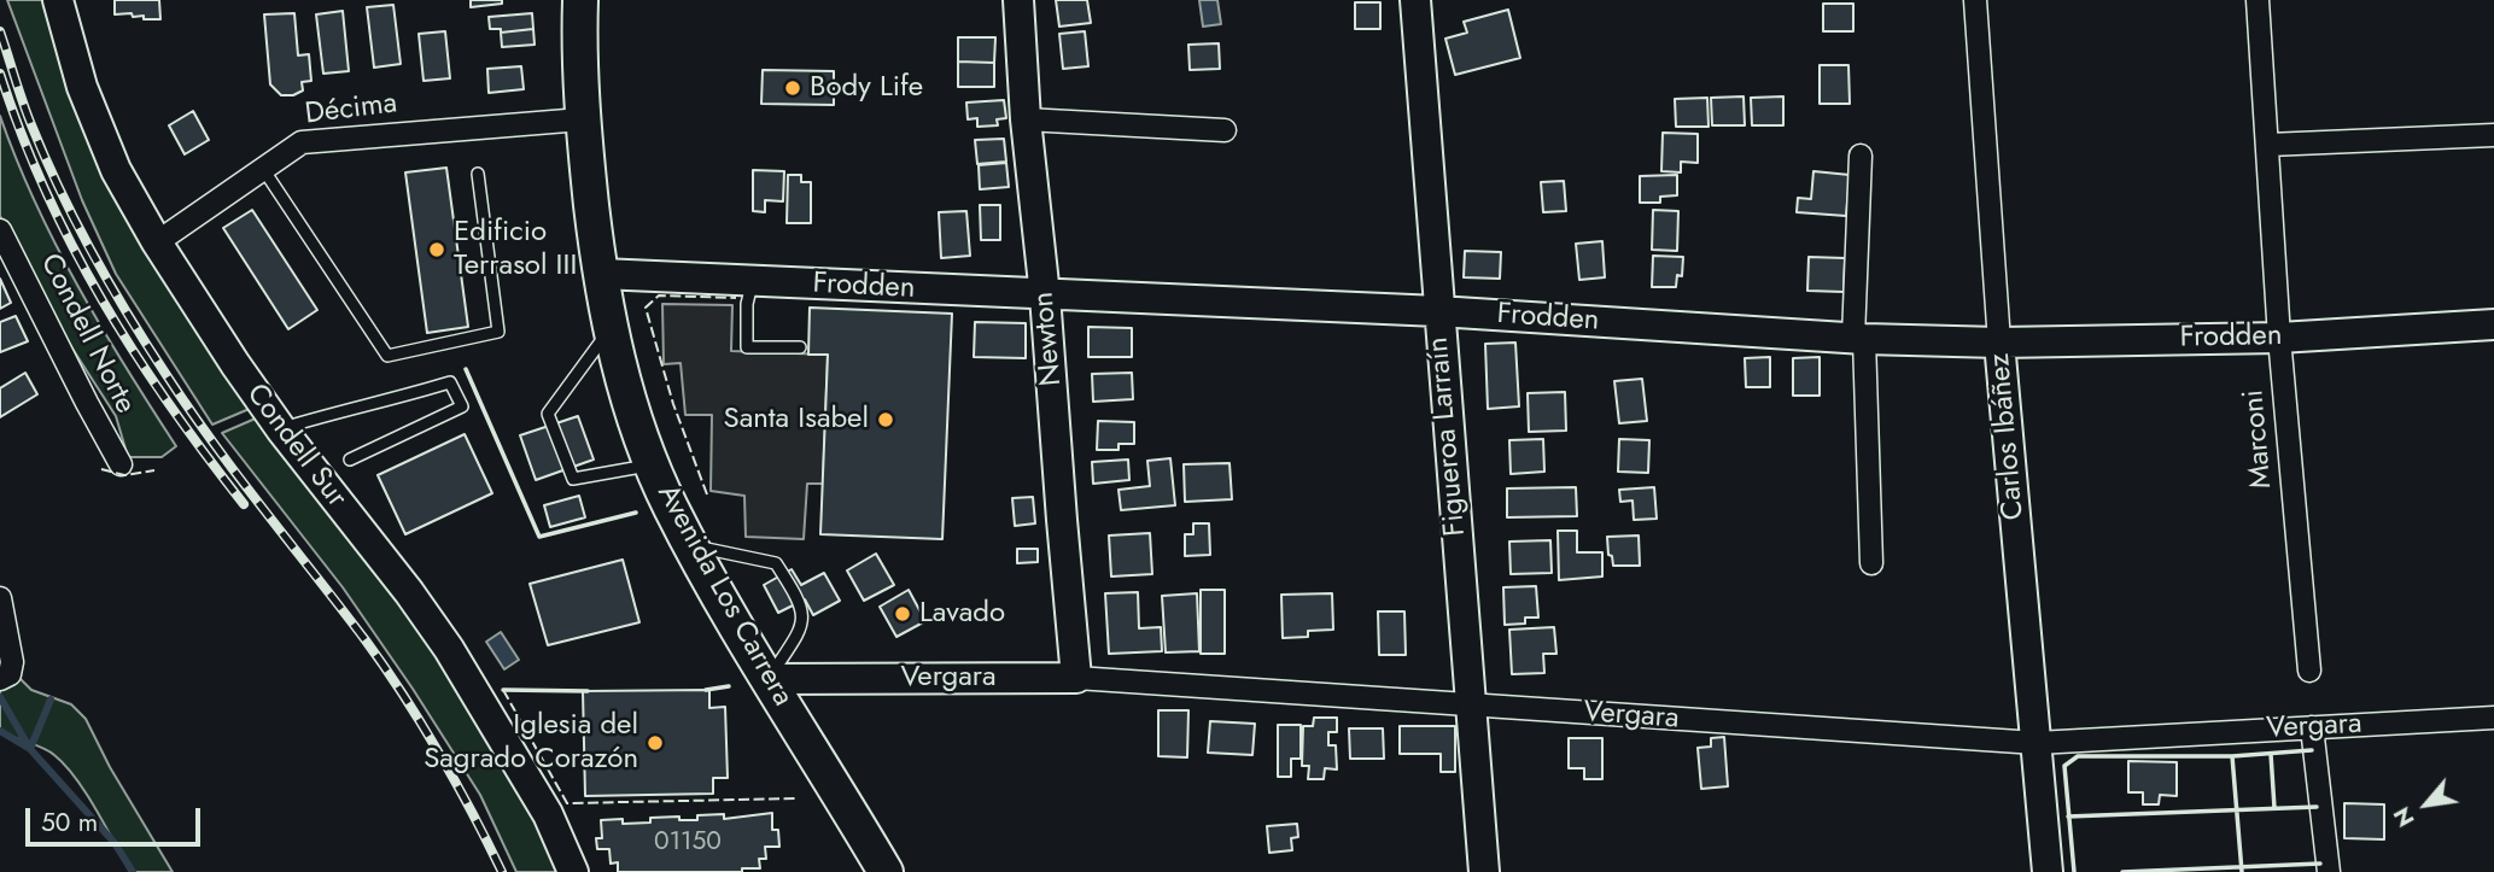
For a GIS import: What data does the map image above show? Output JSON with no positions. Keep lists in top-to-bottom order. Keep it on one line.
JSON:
{"streets":{"main road":["Avenida Los Carrera"],"street":["Décima","Frodden","Condell Norte","Newton","Figueroa Larraín","Carlos Ibáñez","Marconi","Condell Sur","Vergara"]},"crossings":[["Décima","Condell Sur"],["Décima","Avenida Los Carrera"],["Frodden","Newton"],["Frodden","Figueroa Larraín"],["Frodden","Carlos Ibáñez"],["Frodden","Marconi"],["Frodden","Avenida Los Carrera"],["Newton","Vergara"],["Figueroa Larraín","Vergara"],["Carlos Ibáñez","Vergara"],["Avenida Los Carrera","Vergara"]],"places":["Body Life","Edificio Terrasol III","Santa Isabel","Lavado","Iglesia del Sagrado Corazón"],"house_numbers":["01150"],"scale_bar":"50 m","north":"bottom left"}
